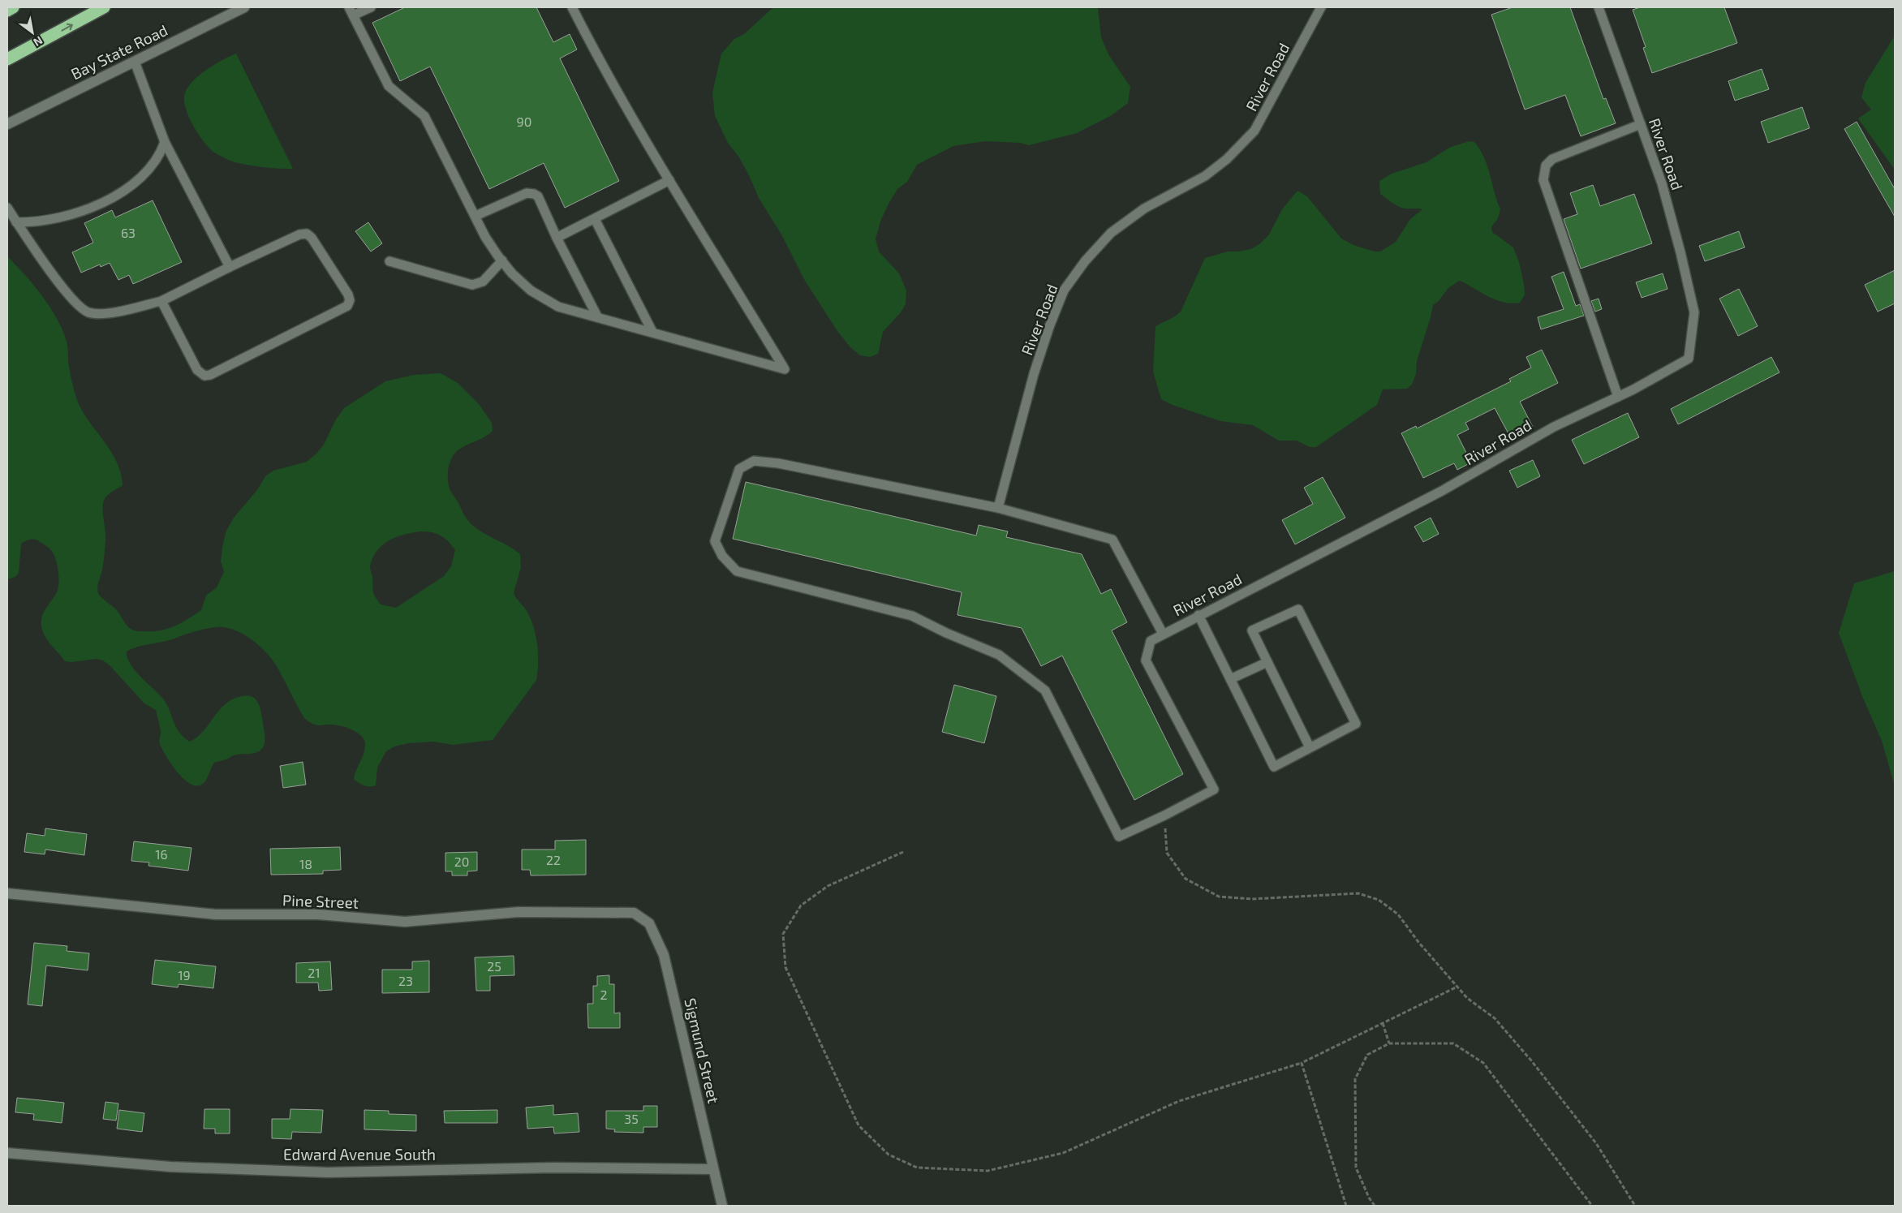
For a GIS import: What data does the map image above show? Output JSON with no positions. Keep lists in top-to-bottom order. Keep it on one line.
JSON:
{"streets":{"street":["Bay State Road","Pine Street","Sigmund Street","Edward Avenue South"],"lane":["River Road"]},"crossings":[["Pine Street","Sigmund Street"],["Sigmund Street","Edward Avenue South"]],"house_numbers":["90","63","16","22","20","18","25","21","19","23","2","35"],"north":"bottom right"}
